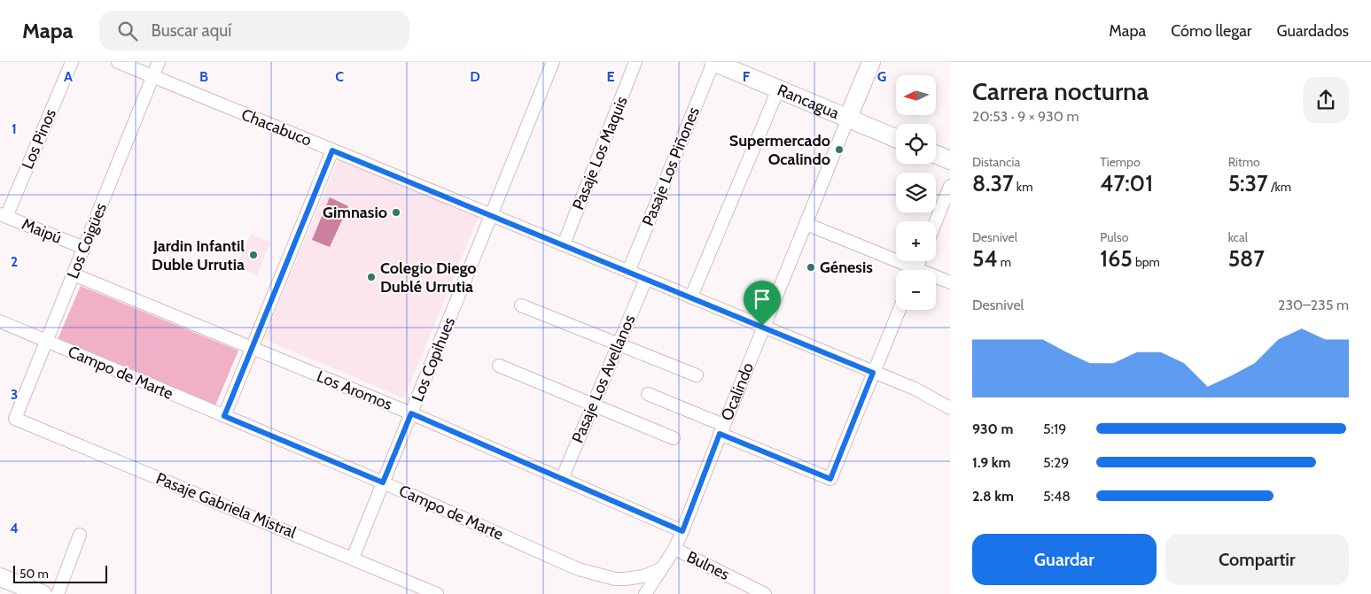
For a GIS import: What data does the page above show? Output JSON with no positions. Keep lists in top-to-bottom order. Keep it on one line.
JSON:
{"streets":{"main road":["Rancagua","Ocalindo"],"street":["Chacabuco","Los Pinos","Pasaje Los Maquis","Pasaje Los Piñones","Maipú","Los Coigües","Los Copihues","Campo de Marte","Pasaje Los Avellanos","Los Aromos","Pasaje Gabriela Mistral","Bulnes"]},"crossings":[["Rancagua","Pasaje Los Piñones"],["Rancagua","Ocalindo"],["Chacabuco","Pasaje Los Maquis"],["Chacabuco","Pasaje Los Piñones"],["Chacabuco","Los Coigües"],["Chacabuco","Los Copihues"],["Chacabuco","Pasaje Los Avellanos"],["Chacabuco","Ocalindo"],["Los Pinos","Maipú"],["Maipú","Los Coigües"],["Los Coigües","Campo de Marte"],["Los Coigües","Los Aromos"],["Los Coigües","Pasaje Gabriela Mistral"],["Los Copihues","Campo de Marte"],["Los Copihues","Los Aromos"],["Los Copihues","Pasaje Gabriela Mistral"],["Campo de Marte","Ocalindo"],["Pasaje Los Avellanos","Los Aromos"],["Los Aromos","Ocalindo"],["Ocalindo","Bulnes"]],"places":["Supermercado Ocalindo","Gimnasio","Jardin Infantil Duble Urrutia","Génesis","Colegio Diego Dublé Urrutia"],"scale_bar":"50 m","north":"left","page":{"header":"Mapa","search":"Buscar aquí","nav":["Mapa","Cómo llegar","Guardados"],"heading":["Carrera nocturna","20:53 · 9 × 930 m"],"map_buttons":["+","−"],"stats":[["Distancia","8.37 km"],["Tiempo","47:01"],["Ritmo","5:37 /km"],["Desnivel","54 m"],["Pulso","165 bpm"],["kcal","587"]],"chart":["Desnivel","230–235 m"],"list":[{"name":"930 m","note":"5:19"},{"name":"1.9 km","note":"5:29"},{"name":"2.8 km","note":"5:48"}],"buttons":["Guardar","Compartir"],"scale":"50 m"},"grid":{"columns":["A","B","C","D","E","F","G"],"rows":["1","2","3","4"]}}
